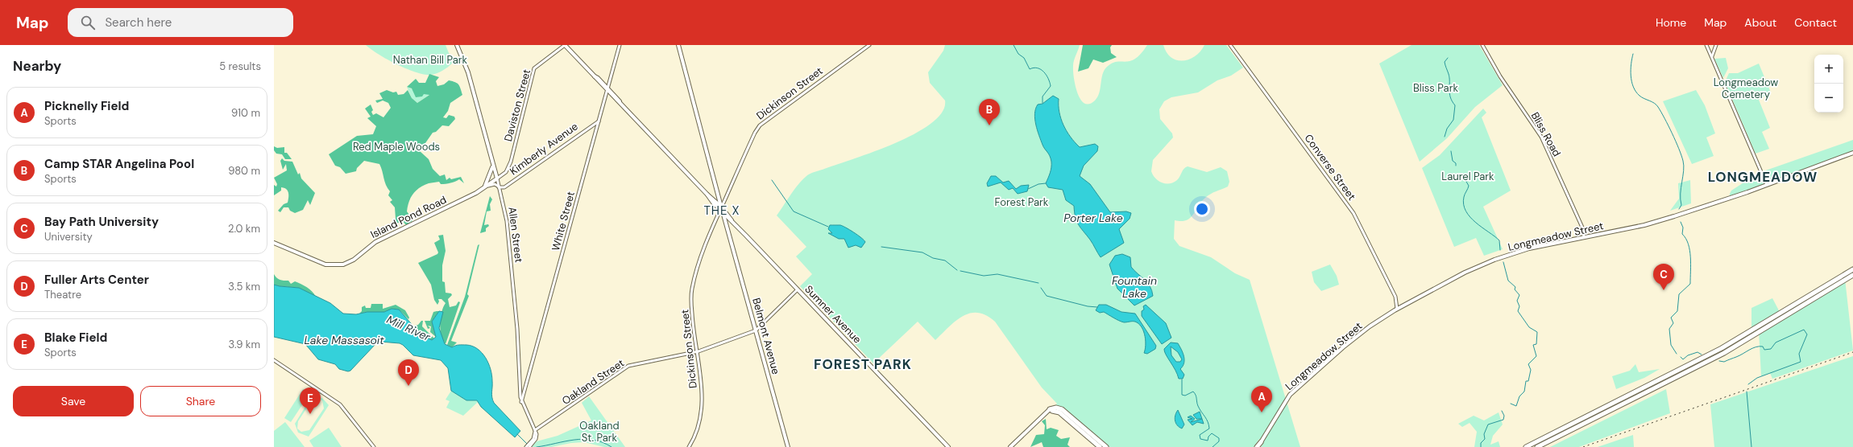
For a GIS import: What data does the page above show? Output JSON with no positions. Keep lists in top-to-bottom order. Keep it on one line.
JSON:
{"streets":{"main road":["Dickinson Street","Daviston Street","Bliss Road","Kimberly Avenue","Converse Street","Island Pond Road","White Street","Allen Street","Longmeadow Street","Sumner Avenue","Belmont Avenue","Oakland Street"]},"crossings":[["Dickinson Street","Sumner Avenue"],["Dickinson Street","Oakland Street"],["Daviston Street","Island Pond Road"],["Daviston Street","Allen Street"],["Daviston Street","Sumner Avenue"],["Bliss Road","Longmeadow Street"],["Kimberly Avenue","White Street"],["Kimberly Avenue","Allen Street"],["Converse Street","Longmeadow Street"],["Island Pond Road","Allen Street"],["White Street","Allen Street"],["White Street","Sumner Avenue"],["Allen Street","Oakland Street"],["Sumner Avenue","Belmont Avenue"],["Sumner Avenue","Oakland Street"],["Belmont Avenue","Oakland Street"]],"districts":["LONGMEADOW","THE X","FOREST PARK"],"water":["Porter Lake","Fountain Lake","Mill River","Lake Massasoit"],"parks":["Nathan Bill Park","Longmeadow Cemetery","Bliss Park","Red Maple Woods","Laurel Park","Forest Park","Oakland St. Park"],"page":{"header":"Map","search":"Search here","nav":["Home","Map","About","Contact"],"heading":["Nearby","5 results"],"map_buttons":["+","−"],"list":[{"mark":"A","name":"Picknelly Field","note":"Sports","value":"910 m"},{"mark":"B","name":"Camp STAR Angelina Pool","note":"Sports","value":"980 m"},{"mark":"C","name":"Bay Path University","note":"University","value":"2.0 km"},{"mark":"D","name":"Fuller Arts Center","note":"Theatre","value":"3.5 km"},{"mark":"E","name":"Blake Field","note":"Sports","value":"3.9 km"}],"pins":["B","C","D","A","E"],"buttons":["Save","Share"]}}
